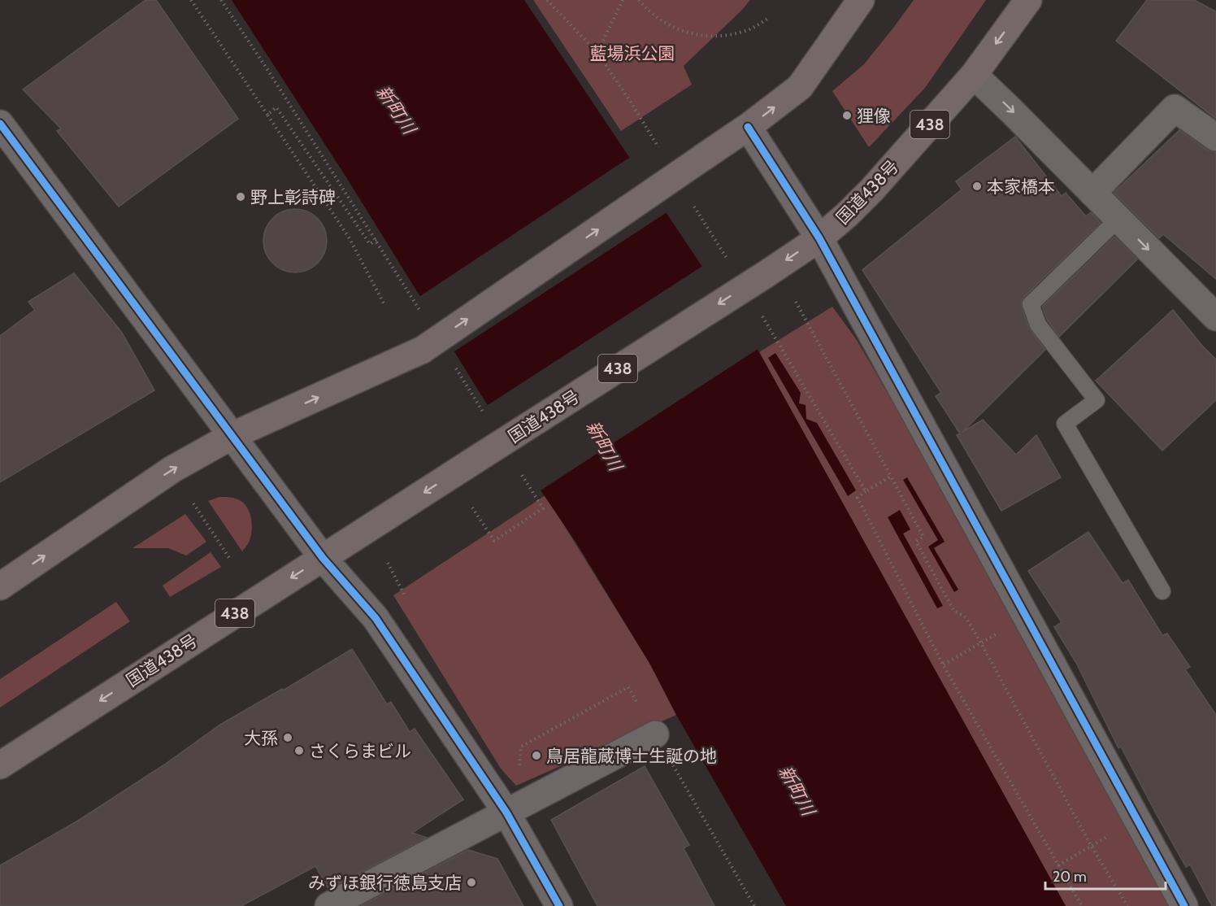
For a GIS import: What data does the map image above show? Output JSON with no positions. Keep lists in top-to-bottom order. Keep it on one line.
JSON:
{"streets":{"highway":["438","国道438号"]},"water":["新町川"],"parks":["藍場浜公園"],"places":["狸像","本家橋本","野上彰詩碑","大孫","さくらまビル","鳥居龍蔵博士生誕の地","みずほ銀行徳島支店"],"scale_bar":"20 m"}
